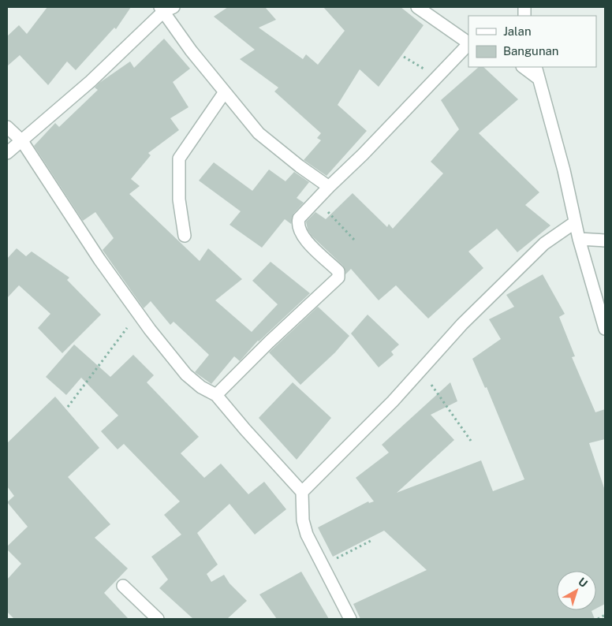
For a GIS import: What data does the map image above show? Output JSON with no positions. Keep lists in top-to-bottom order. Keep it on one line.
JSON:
{"legend":["Jalan","Bangunan"],"north":"top right"}
